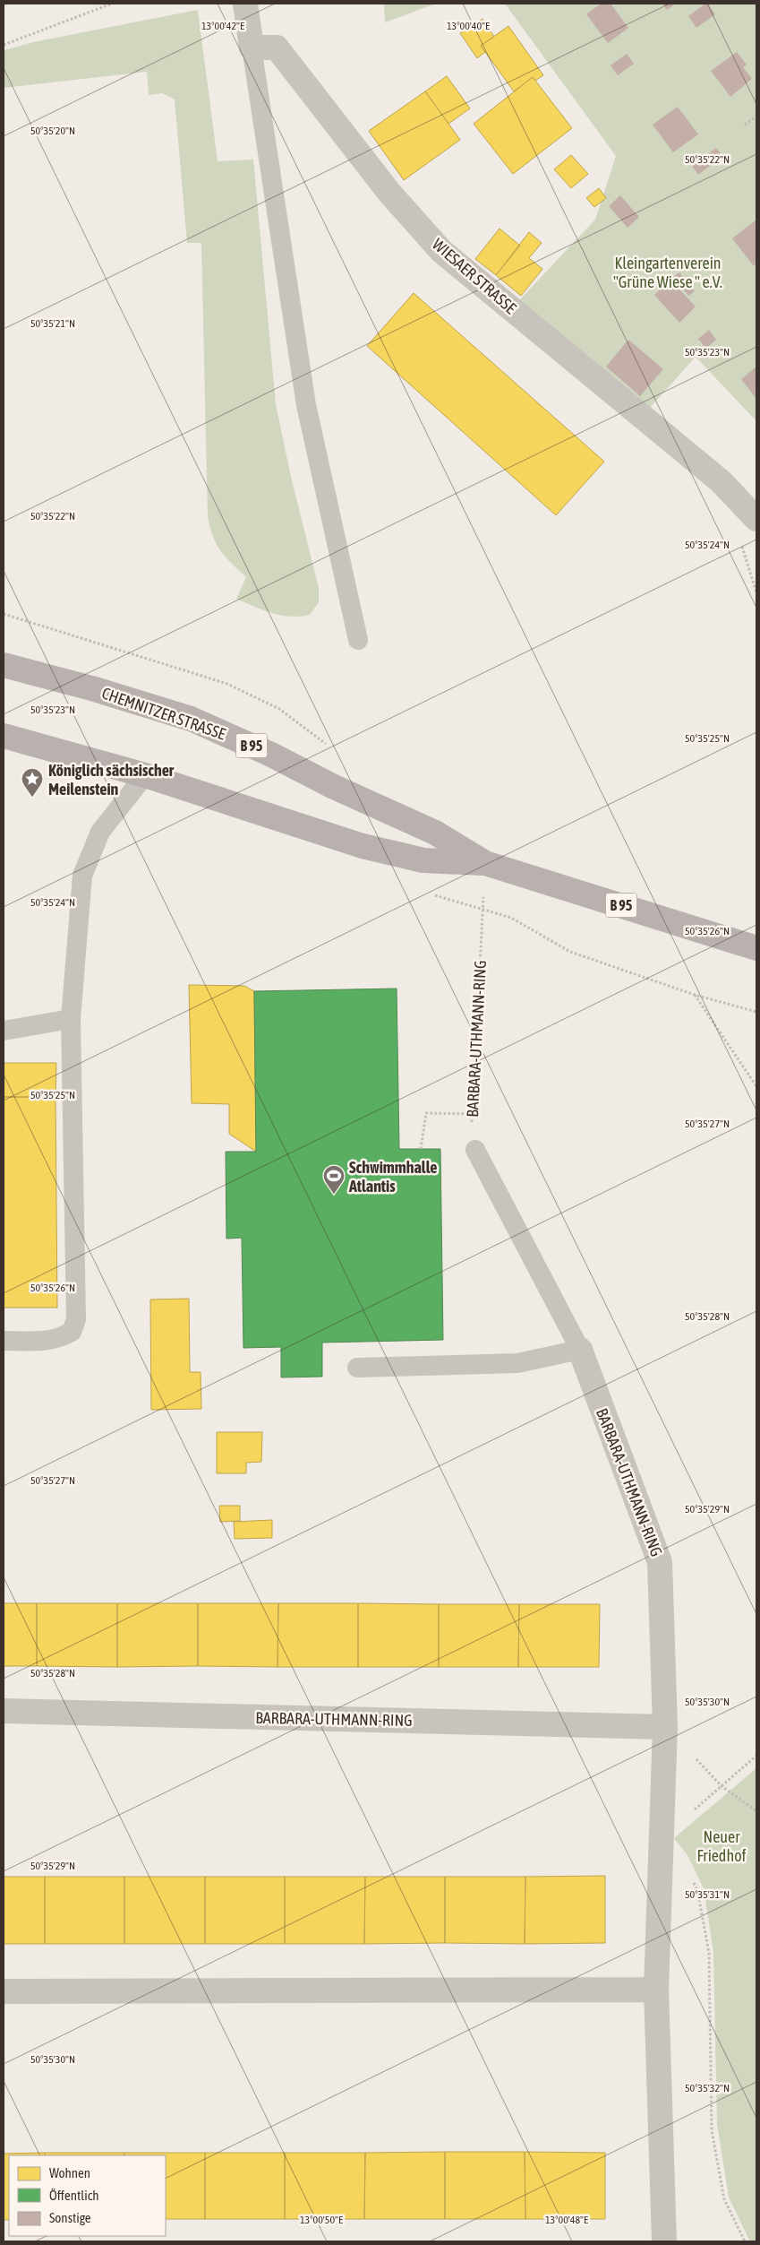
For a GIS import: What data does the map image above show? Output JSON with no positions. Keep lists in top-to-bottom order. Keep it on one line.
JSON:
{"streets":{"main road":["CHEMNITZER STRASSE","B 95"],"street":["WIESAER STRASSE","BARBARA-UTHMANN-RING"]},"crossings":[["CHEMNITZER STRASSE","BARBARA-UTHMANN-RING"]],"parks":["Kleingartenverein \"Grüne Wiese \" e.V.","Neuer Friedhof"],"places":{"place":["Königlich sächsischer Meilenstein"],"sports":["Schwimmhalle Atlantis"]},"legend":["Wohnen","Öffentlich","Sonstige"],"coordinates":["13°00'42\"E","13°00'40\"E","50°35'20\"N","50°35'22\"N","50°35'21\"N","50°35'23\"N","50°35'24\"N","50°35'25\"N","50°35'26\"N","50°35'27\"N","50°35'28\"N","50°35'29\"N","50°35'30\"N","50°35'31\"N","50°35'32\"N","13°00'50\"E","13°00'48\"E"]}
